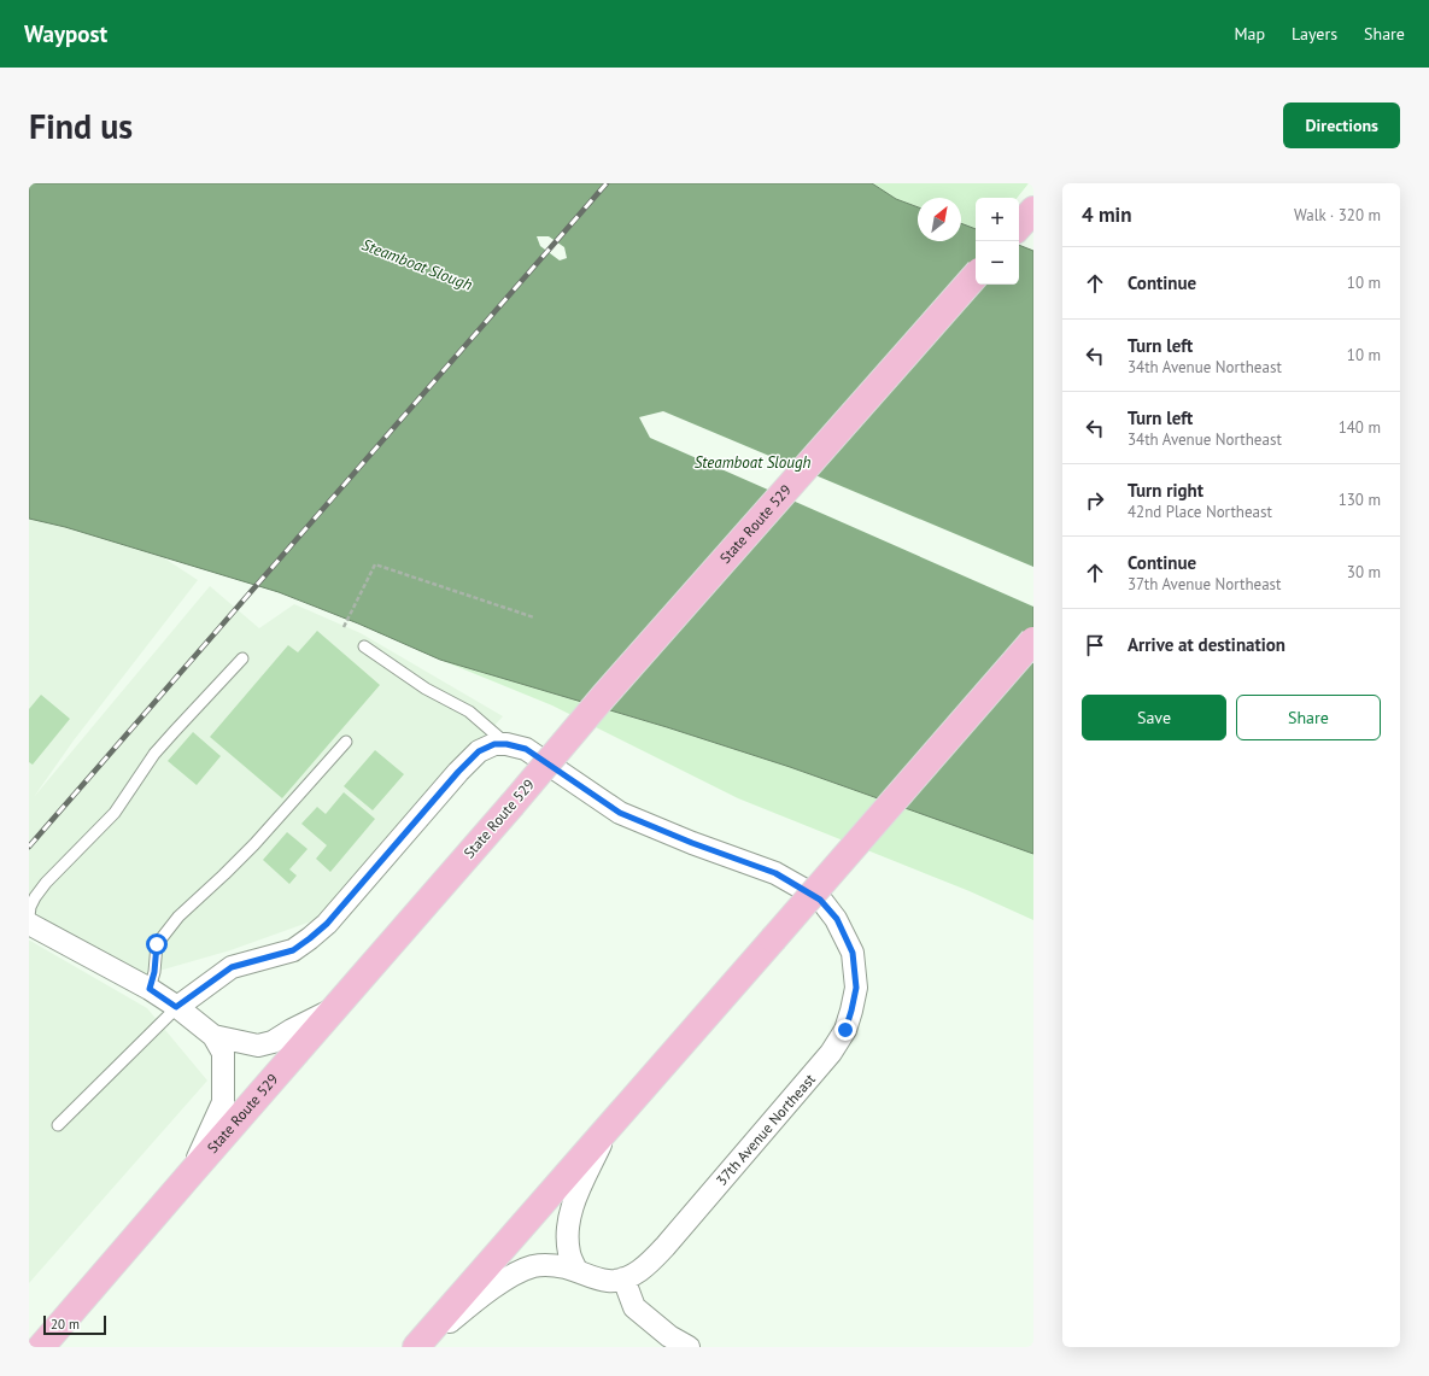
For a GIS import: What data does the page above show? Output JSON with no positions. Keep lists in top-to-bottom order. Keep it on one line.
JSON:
{"streets":{"main road":["State Route 529"],"street":["37th Avenue Northeast"]},"water":["Steamboat Slough"],"scale_bar":"20 m","north":"top right","page":{"header":"Waypost","nav":["Map","Layers","Share"],"buttons":["Directions",["Save","Share"]],"title":"Find us","heading":["4 min","Walk · 320 m"],"map_buttons":["+","−"],"list":[["Continue","10 m"],["Turn left","34th Avenue Northeast","10 m"],["Turn left","34th Avenue Northeast","140 m"],["Turn right","42nd Place Northeast","130 m"],["Continue","37th Avenue Northeast","30 m"],"Arrive at destination"],"scale":"20 m"}}
